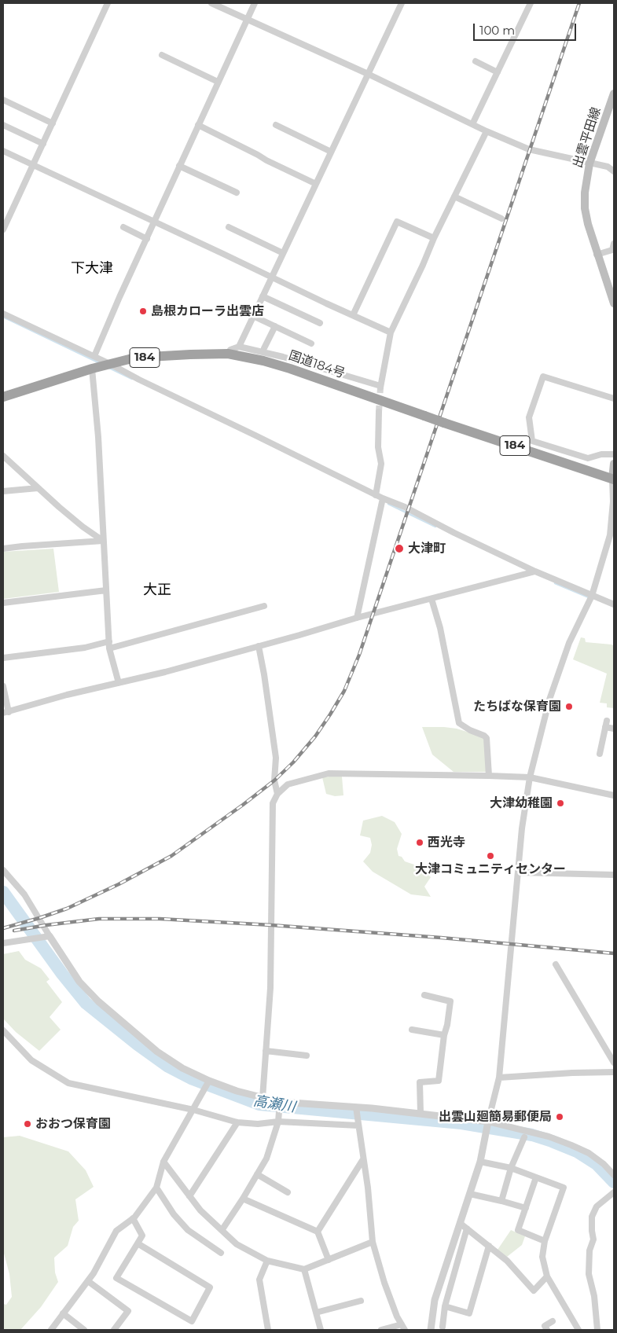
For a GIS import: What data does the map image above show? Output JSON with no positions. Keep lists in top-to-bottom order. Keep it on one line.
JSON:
{"streets":{"highway":["184","国道184号"],"main road":["出雲平田線"]},"districts":["下大津","大正"],"water":["高瀬川"],"places":["島根カローラ出雲店","大津町","たちばな保育園","大津幼稚園","西光寺","大津コミュニティセンター","出雲山廻簡易郵便局","おおつ保育園"],"scale_bar":"100 m"}
